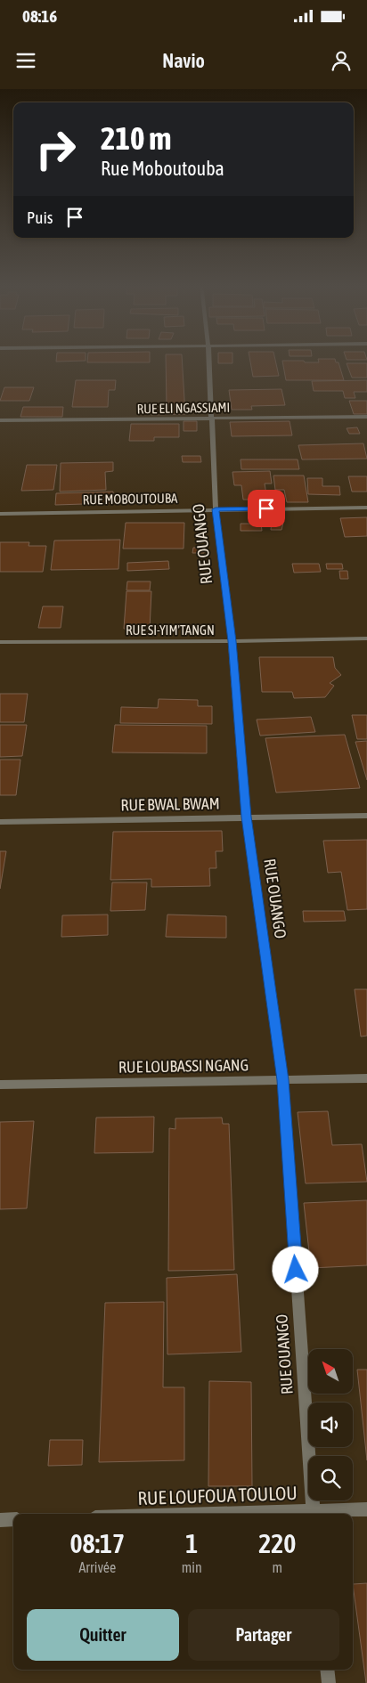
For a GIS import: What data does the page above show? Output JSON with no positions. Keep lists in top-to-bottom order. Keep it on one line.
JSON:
{"streets":{"street":["RUE ELI NGASSIAMI","RUE MOBOUTOUBA","RUE OUANGO","RUE SI-YIM'TANGN","RUE BWAL BWAM","RUE LOUBASSI NGANG","RUE LOUFOUA TOULOU"]},"crossings":[["RUE ELI NGASSIAMI","RUE OUANGO"],["RUE MOBOUTOUBA","RUE OUANGO"],["RUE OUANGO","RUE SI-YIM'TANGN"],["RUE OUANGO","RUE BWAL BWAM"],["RUE OUANGO","RUE LOUBASSI NGANG"],["RUE OUANGO","RUE LOUFOUA TOULOU"]],"north":"top left","page":{"status":"08:16","header":"Navio","turn":["210 m","Rue Moboutouba"],"then":"Puis","eta":["08:17","Arrivée","1","min","220","m"],"buttons":["Quitter","Partager"]}}
